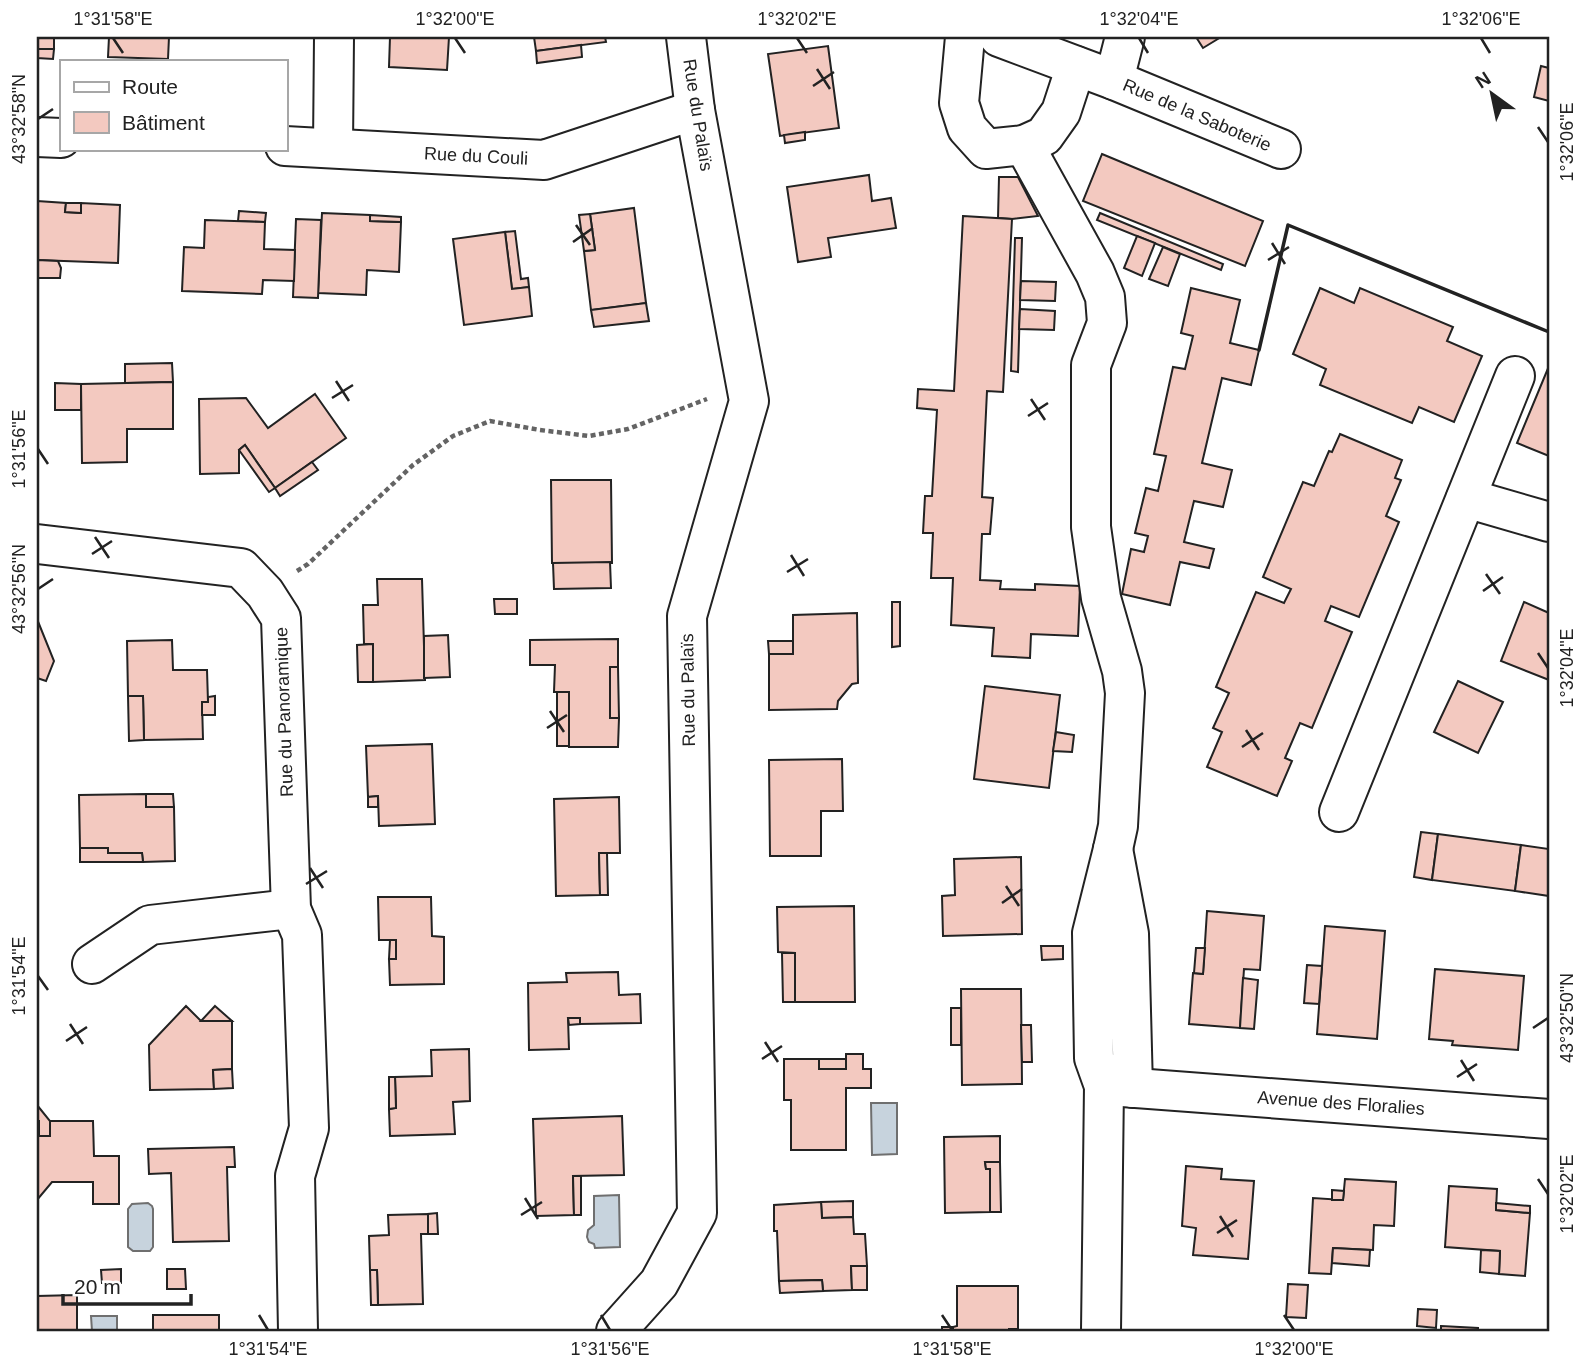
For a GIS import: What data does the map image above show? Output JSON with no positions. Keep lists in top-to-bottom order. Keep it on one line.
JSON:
{"streets":{"street":["Rue du Palaïs","Rue de la Saboterie","Rue du Couli","Rue du Panoramique","Avenue des Floralies"]},"crossings":[["Rue du Palaïs","Rue du Couli"]],"legend":["Route","Bâtiment"],"scale_bar":"20 m","north":"top left","coordinates":["1°31'58\"E","1°32'00\"E","1°32'02\"E","1°32'04\"E","1°32'06\"E","43°32'58\"N","1°31'56\"E","43°32'56\"N","1°31'54\"E","43°32'50\"N"]}
